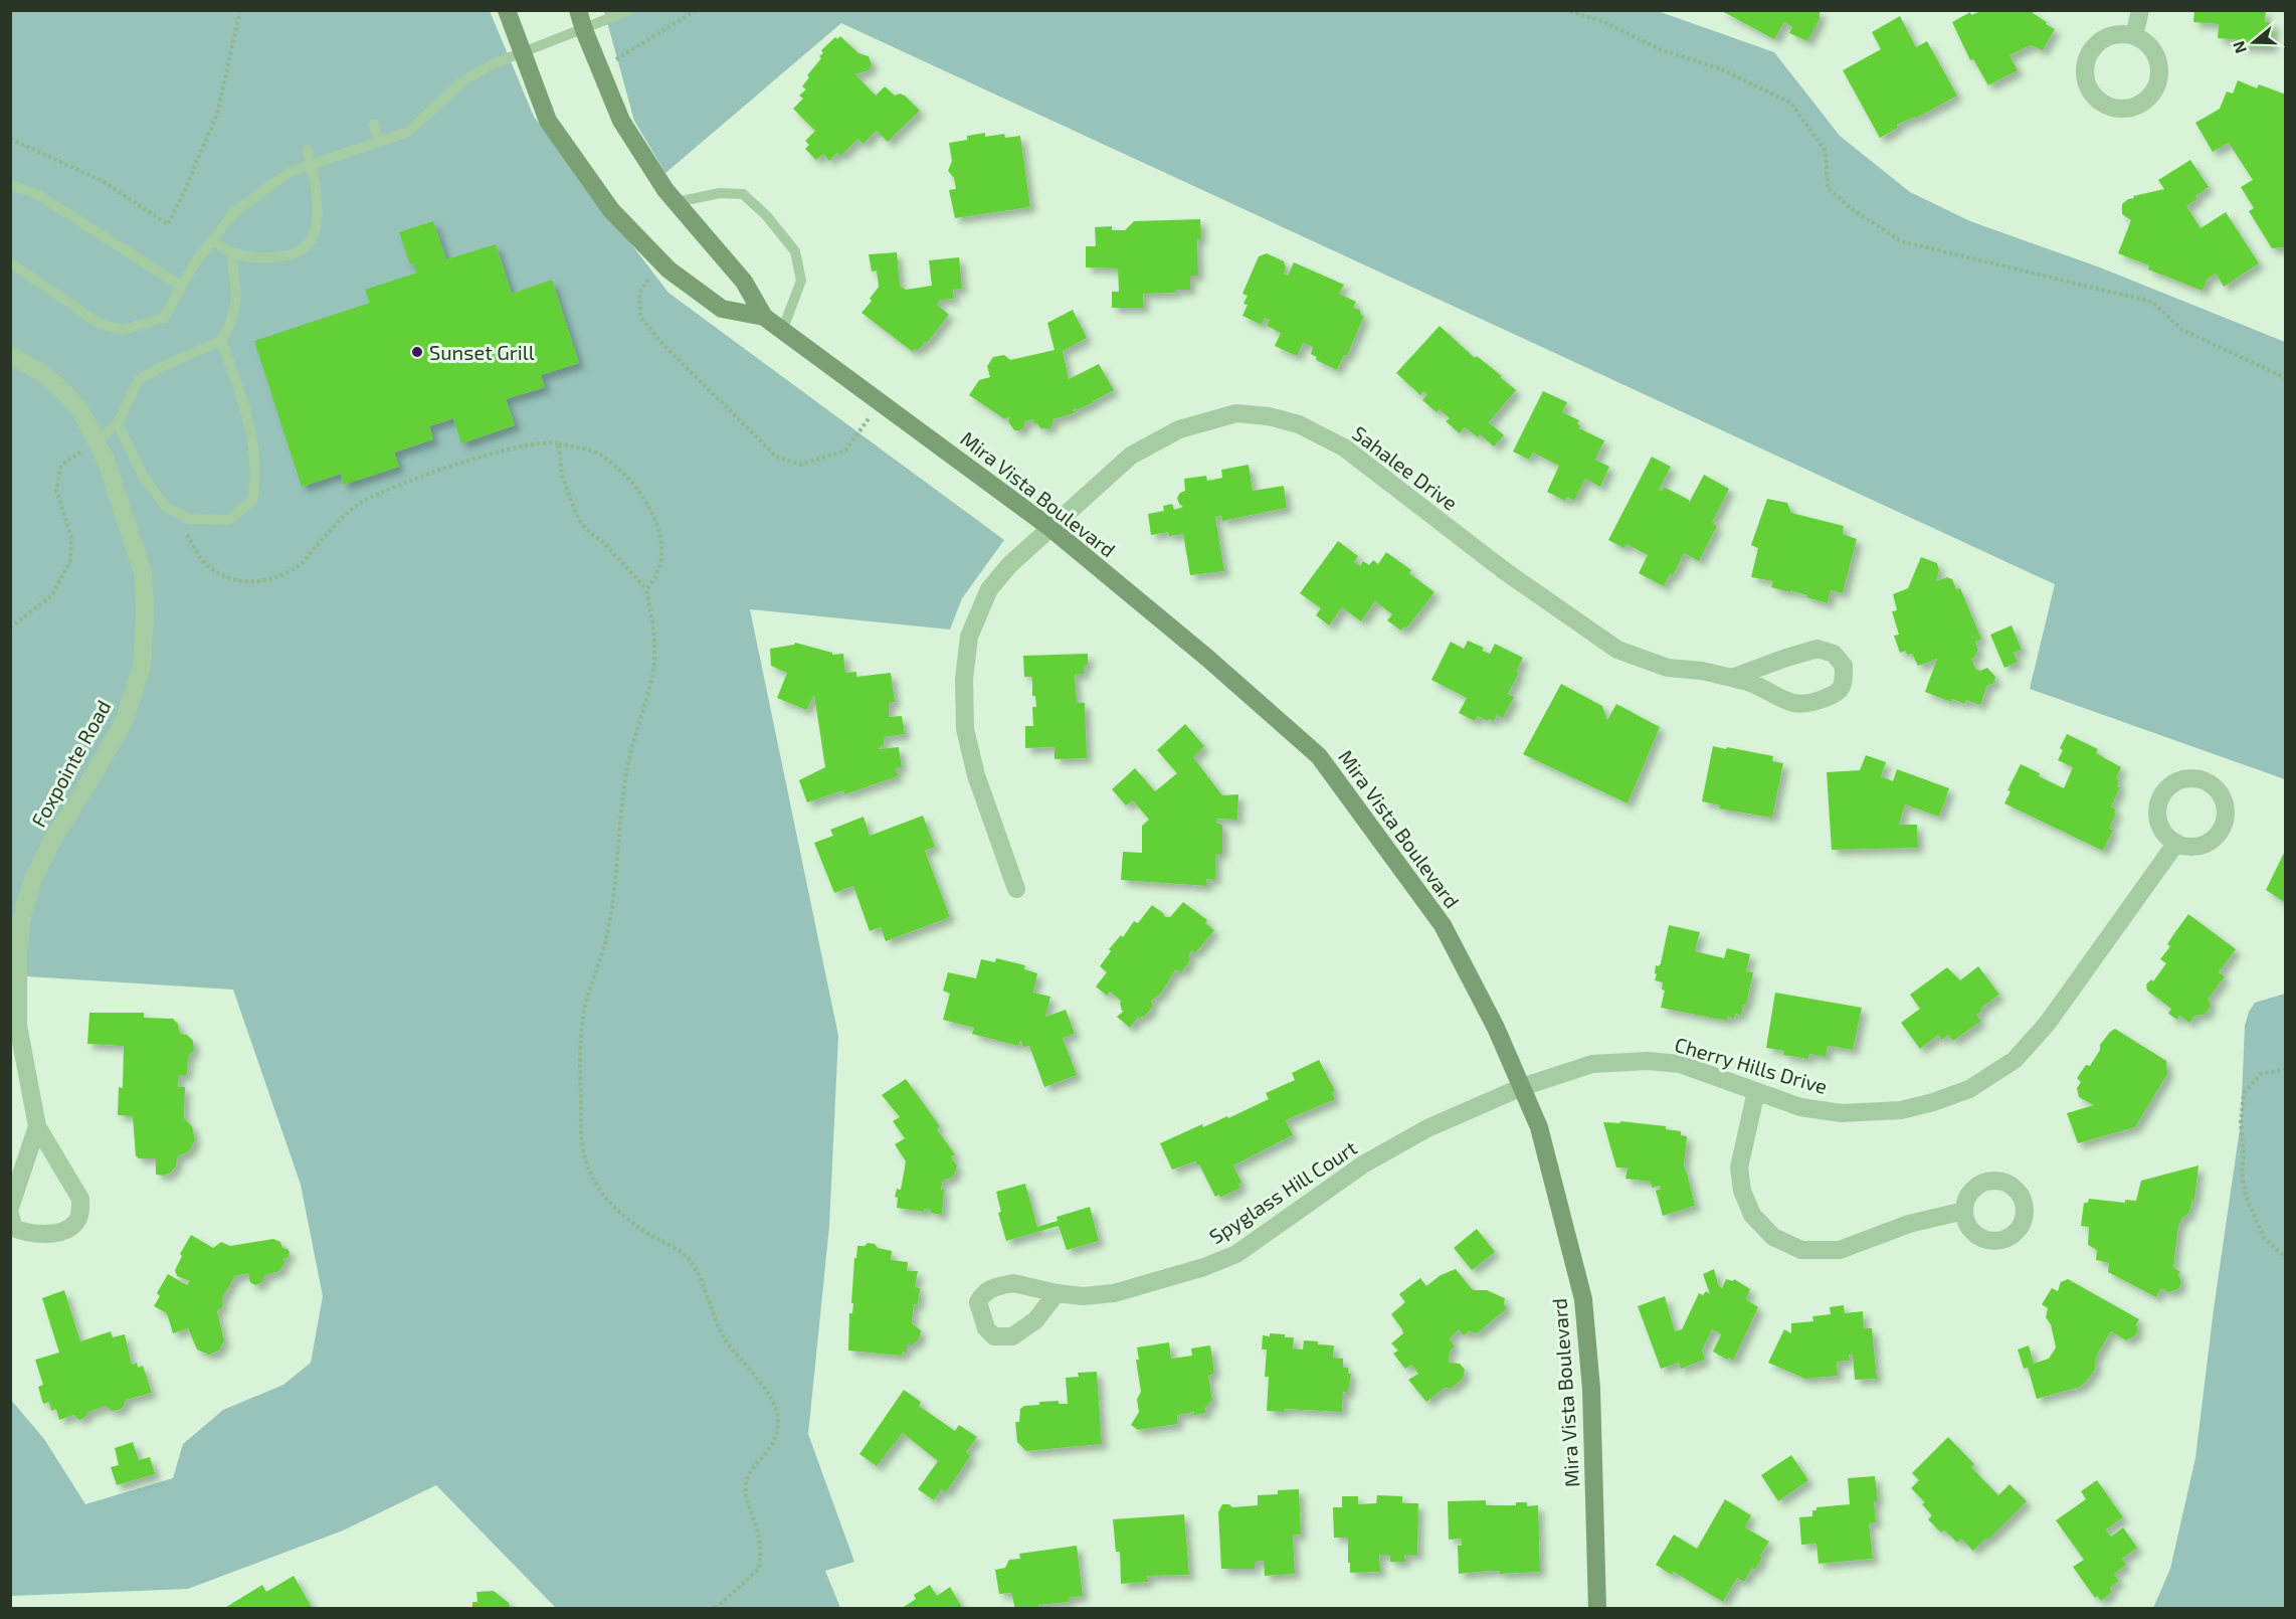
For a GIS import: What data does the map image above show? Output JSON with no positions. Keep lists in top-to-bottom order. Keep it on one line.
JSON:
{"streets":{"street":["Sahalee Drive","Mira Vista Boulevard","Foxpointe Road","Cherry Hills Drive","Spyglass Hill Court"]},"crossings":[["Sahalee Drive","Mira Vista Boulevard"],["Mira Vista Boulevard","Cherry Hills Drive"],["Mira Vista Boulevard","Spyglass Hill Court"],["Cherry Hills Drive","Spyglass Hill Court"]],"places":["Sunset Grill"],"north":"left"}
